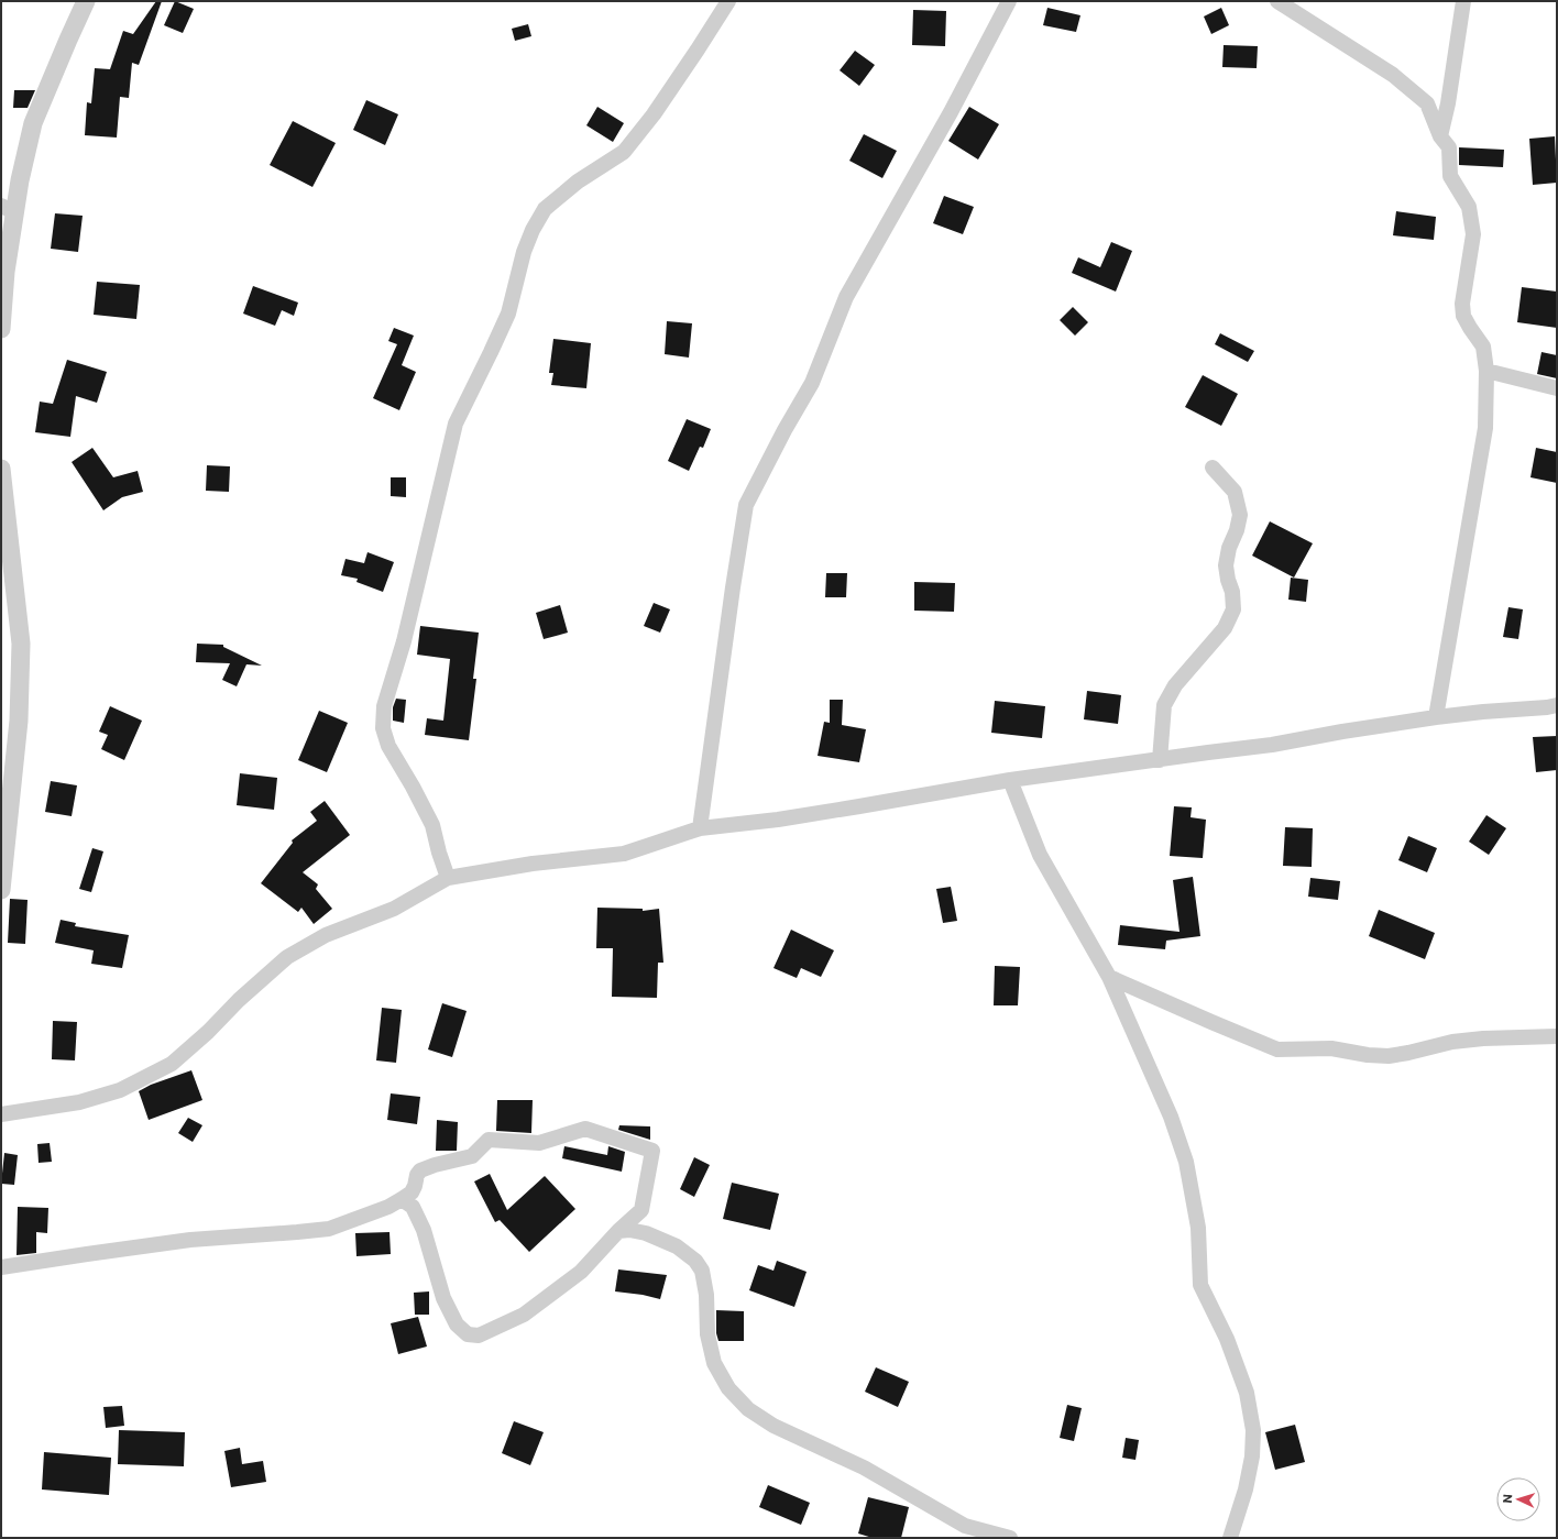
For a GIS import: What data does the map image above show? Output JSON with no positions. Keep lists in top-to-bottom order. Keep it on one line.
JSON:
{"north":"left"}
